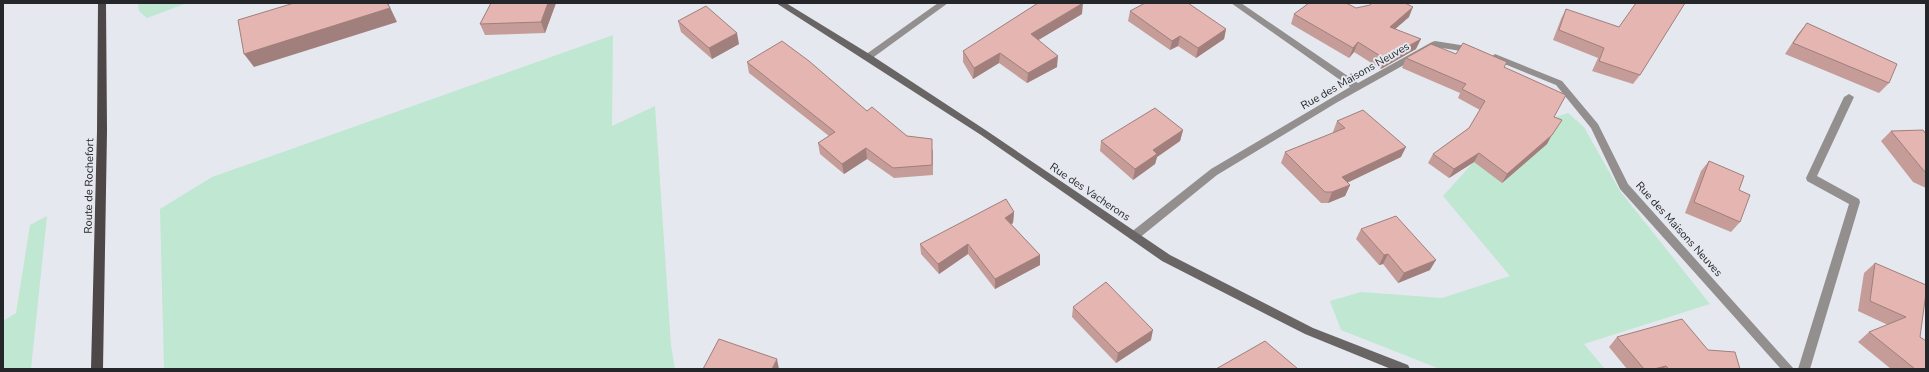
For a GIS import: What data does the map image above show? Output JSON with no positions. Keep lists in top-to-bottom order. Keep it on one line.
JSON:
{"streets":{"main road":["Route de Rochefort"],"street":["Rue des Maisons Neuves","Rue des Vacherons"]},"crossings":[["Rue des Maisons Neuves","Rue des Vacherons"]]}
